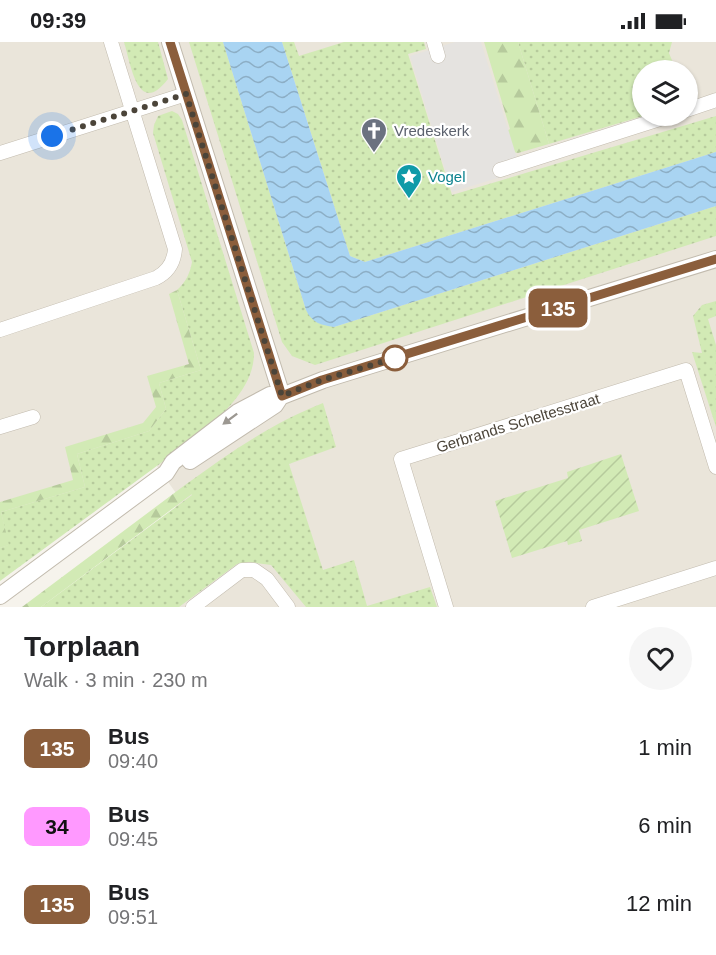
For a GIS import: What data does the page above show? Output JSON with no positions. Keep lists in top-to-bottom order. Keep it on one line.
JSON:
{"streets":{"street":["Gerbrands Scheltesstraat"]},"places":{"church":["Vredeskerk"],"place":["Vogel"]},"lines":["bus line 135"],"page":{"status":"09:39","on_map":"135","heading":["Torplaan","Walk · 3 min · 230 m"],"list":[{"mark":"135","name":"Bus","note":"09:40","value":"1 min"},{"mark":"34","name":"Bus","note":"09:45","value":"6 min"},{"mark":"135","name":"Bus","note":"09:51","value":"12 min"}]}}
